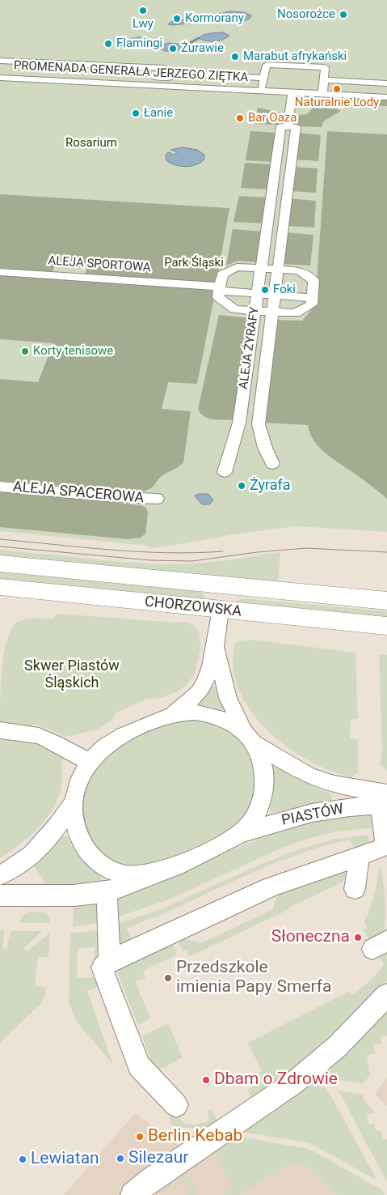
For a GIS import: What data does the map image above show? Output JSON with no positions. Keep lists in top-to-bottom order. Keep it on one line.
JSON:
{"streets":{"main road":["CHORZOWSKA"],"street":["PROMENADA GENERAŁA JERZEGO ZIĘTKA","ALEJA SPORTOWA","ALEJA ŻYRAFY","ALEJA SPACEROWA","PIASTÓW"]},"crossings":[["ALEJA SPORTOWA","ALEJA ŻYRAFY"]],"parks":["Rosarium","Park Śląski","Skwer Piastów Śląskich"],"places":["Lwy","Nosorożce","Kormorany","Flamingi","Żurawie","Marabut afrykański","Naturalnie Lody","Łanie","Bar Oaza","Foki","Korty tenisowe","Żyrafa","Słoneczna","Przedszkole imienia Papy Smerfa","Dbam o Zdrowie","Berlin Kebab","Silezaur","Lewiatan"]}
